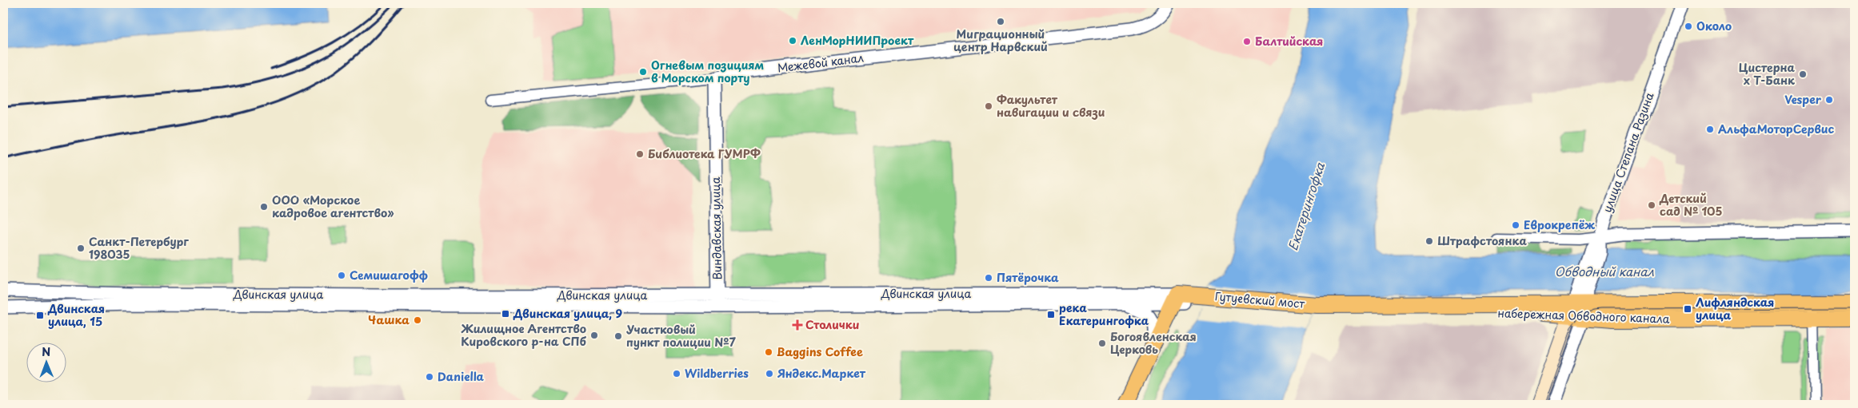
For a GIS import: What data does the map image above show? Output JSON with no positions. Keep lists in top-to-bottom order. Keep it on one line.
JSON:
{"streets":{"main road":["Гутуевский мост","набережная Обводного канала"],"street":["Межевой канал","улица Степана Разина","Виндавская улица","Двинская улица"]},"crossings":[["Межевой канал","Виндавская улица"],["улица Степана Разина","набережная Обводного канала"],["Виндавская улица","Двинская улица"],["Двинская улица","Гутуевский мост"],["Гутуевский мост","набережная Обводного канала"]],"water":["Екатерингофка","Обводный канал"],"places":{"other":["Миграционный центр Нарвский","Около","ЛенМорНИИПроект","Балтийская","Огневым позициям в Морском порту","Цистерна х Т-Банк","Vesper","Факультет навигации и связи","АльфаМоторСервис","Библиотека ГУМРФ","Детский сад № 105","ООО «Морское кадровое агентство»","Еврокрепёж","Штрафстоянка","Санкт-Петербург 198035","Семишагофф","Пятёрочка","Чашка","Жилищное Агентство Кировского р-на СПб","Участковый пункт полиции №7","Богоявленская Церковь","Baggins Coffee","Wildberries","Яндекс.Маркет","Daniella"],"transit":["Лифляндская улица","Двинская улица, 9","река Екатерингофка","Двинская улица, 15"],"health":["Столички"]},"north":"top"}
